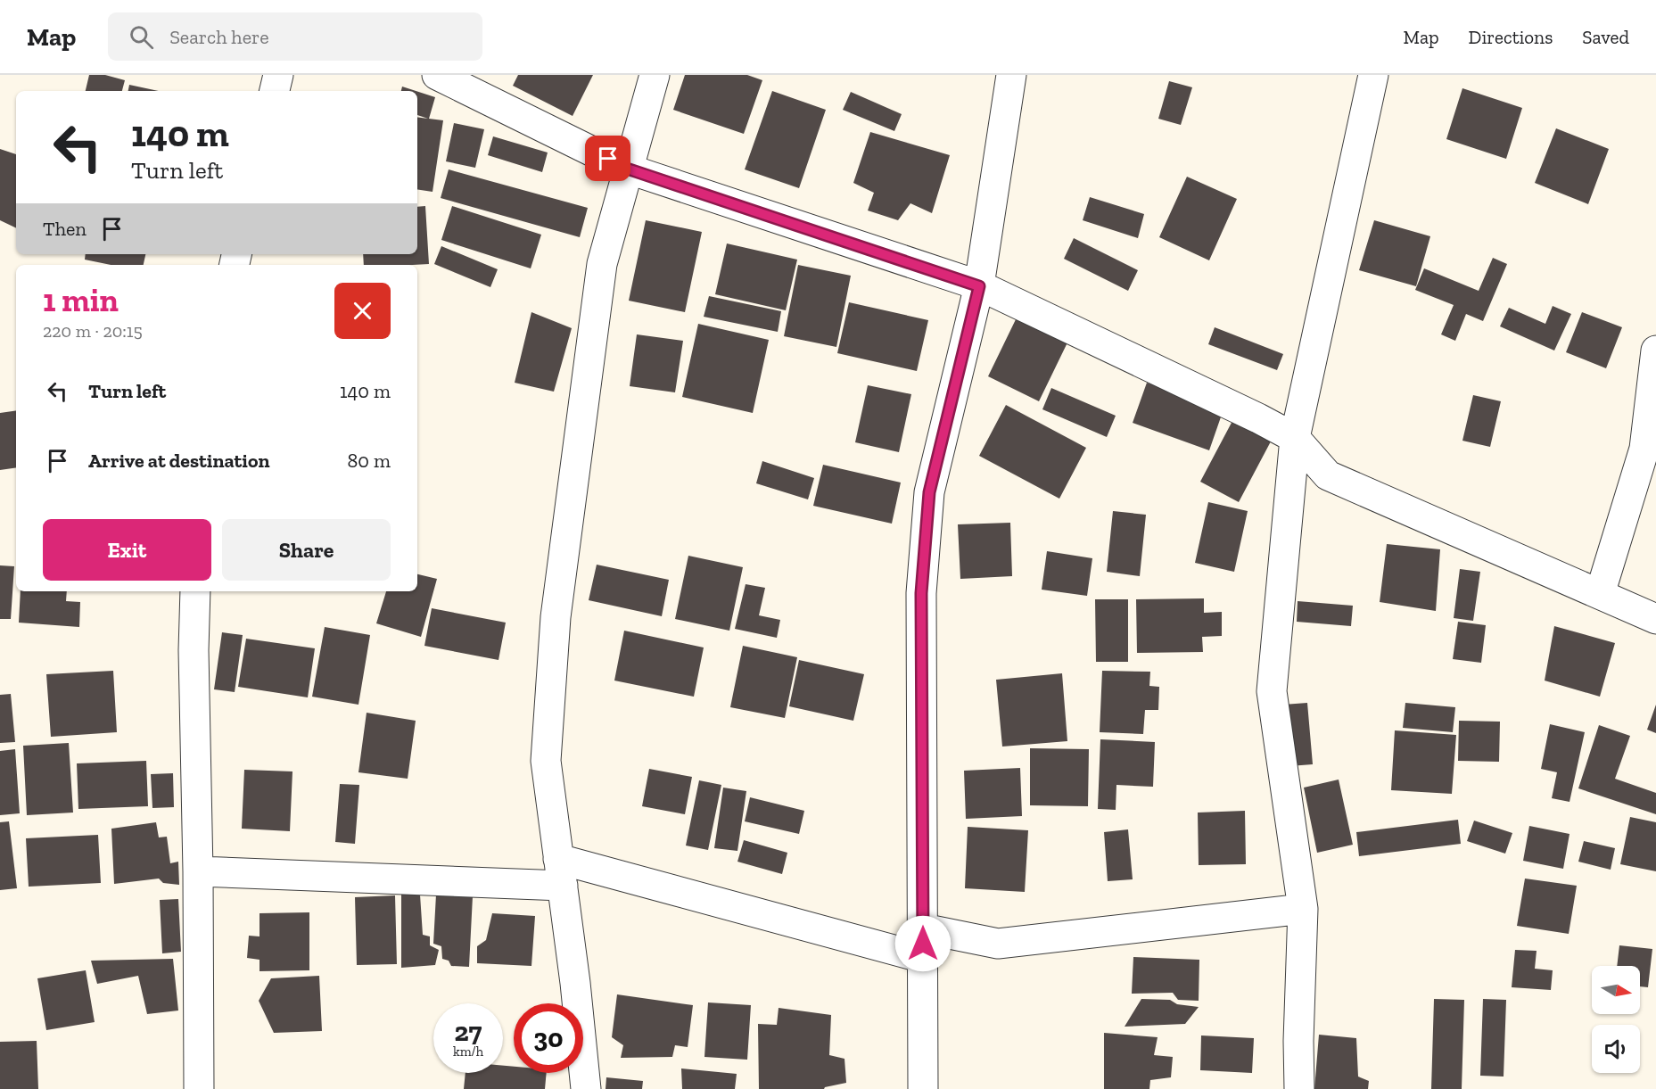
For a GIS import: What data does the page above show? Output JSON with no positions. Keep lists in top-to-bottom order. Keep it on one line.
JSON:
{"north":"right","page":{"header":"Map","search":"Search here","nav":["Map","Directions","Saved"],"turn":["140 m","Turn left"],"then":"Then","heading":["1 min","220 m · 20:15"],"list":[{"name":"Turn left","value":"140 m"},{"name":"Arrive at destination","value":"80 m"}],"buttons":["Exit","Share"],"speed":"27 km/h","limit":"30"}}
